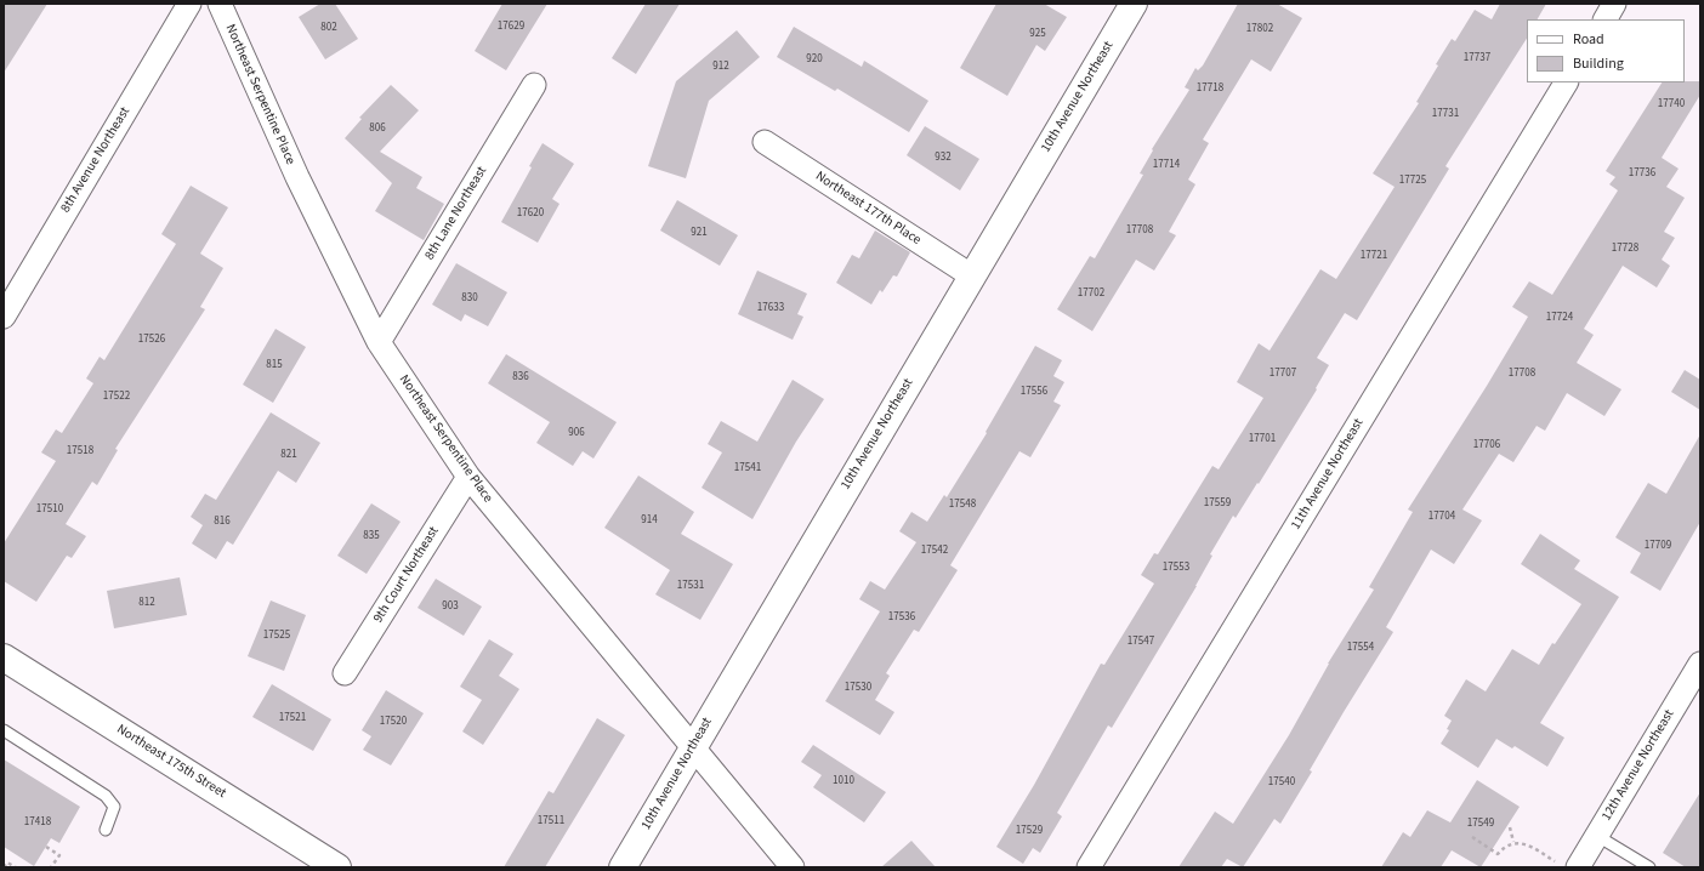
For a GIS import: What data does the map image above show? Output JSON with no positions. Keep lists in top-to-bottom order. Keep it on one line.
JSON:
{"streets":{"street":["Northeast Serpentine Place","10th Avenue Northeast","8th Avenue Northeast","Northeast 177th Place","8th Lane Northeast","11th Avenue Northeast","9th Court Northeast","Northeast 175th Street","12th Avenue Northeast"]},"crossings":[["Northeast Serpentine Place","10th Avenue Northeast"],["Northeast Serpentine Place","8th Lane Northeast"],["Northeast Serpentine Place","9th Court Northeast"],["10th Avenue Northeast","Northeast 177th Place"]],"house_numbers":["17629","802","17802","925","17737","920","912","17718","17740","17731","806","932","17714","17736","17725","17620","17708","921","17728","17721","17702","830","17633","17724","17526","815","17707","17708","836","17556","17522","906","17701","17706","17518","821","17541","17559","17548","17510","17704","914","816","835","17709","17542","17553","17531","812","903","17536","17525","17547","17554","17530","17521","17520","1010","17540","17511","17418","17549","17529"],"legend":["Road","Building"]}
